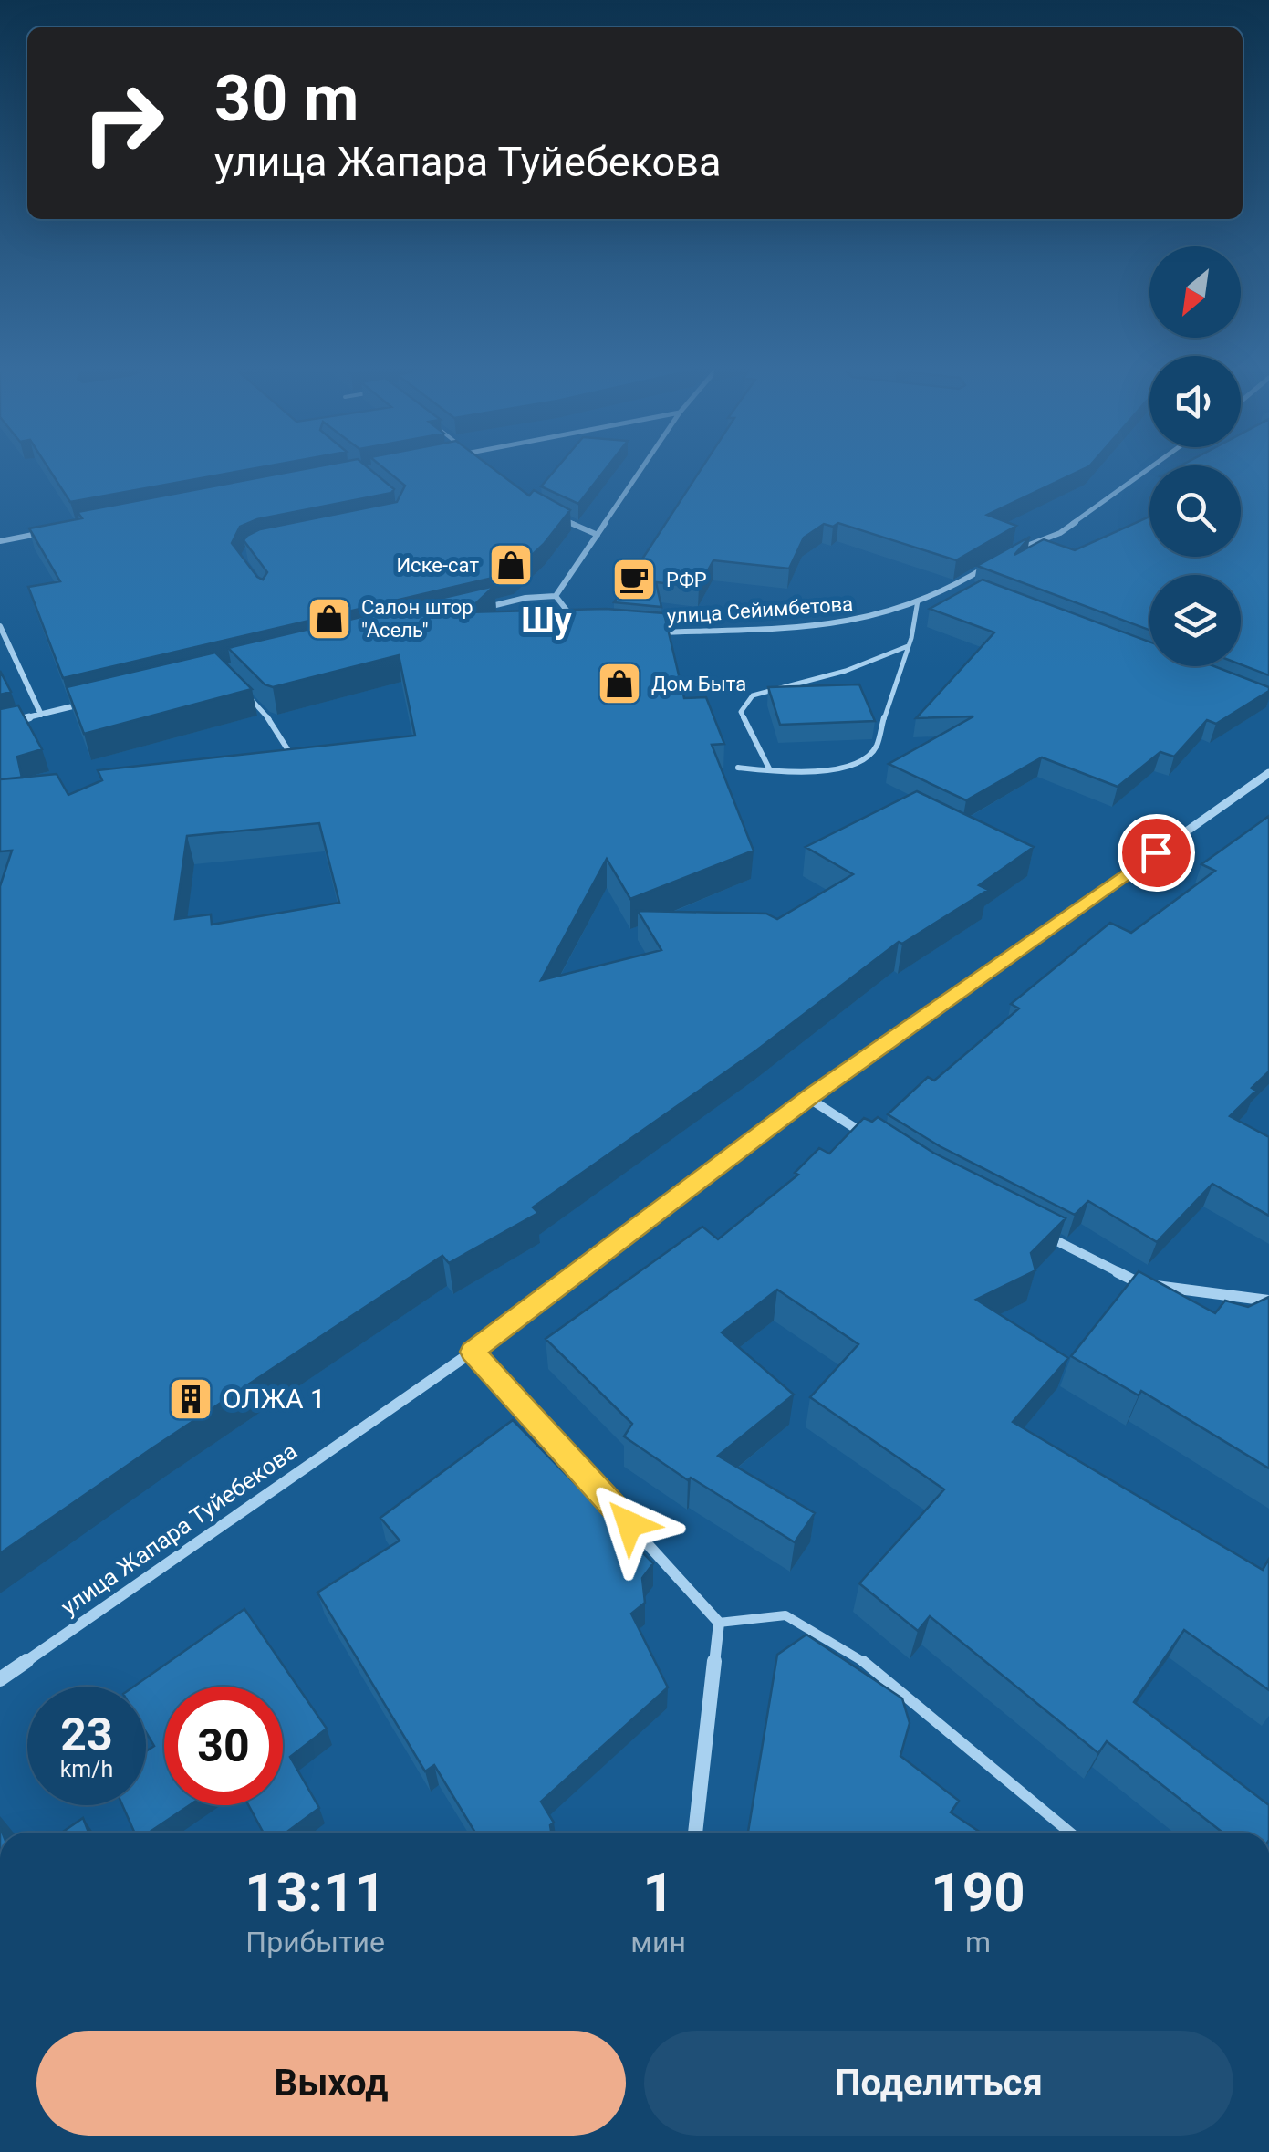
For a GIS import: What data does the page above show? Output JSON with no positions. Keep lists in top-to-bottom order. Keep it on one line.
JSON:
{"streets":{"street":["улица Сейимбетова","улица Жапара Туйебекова"]},"districts":["Шу"],"places":{"shop":["Иске-сат","Салон штор \"Асель\"","Дом Быта"],"cafe":["РФР"],"building":["ОЛЖА 1"]},"north":"bottom left","page":{"turn":["30 m","улица Жапара Туйебекова"],"speed":"23 km/h","limit":"30","eta":["13:11","Прибытие","1","мин","190","m"],"buttons":["Выход","Поделиться"]}}
